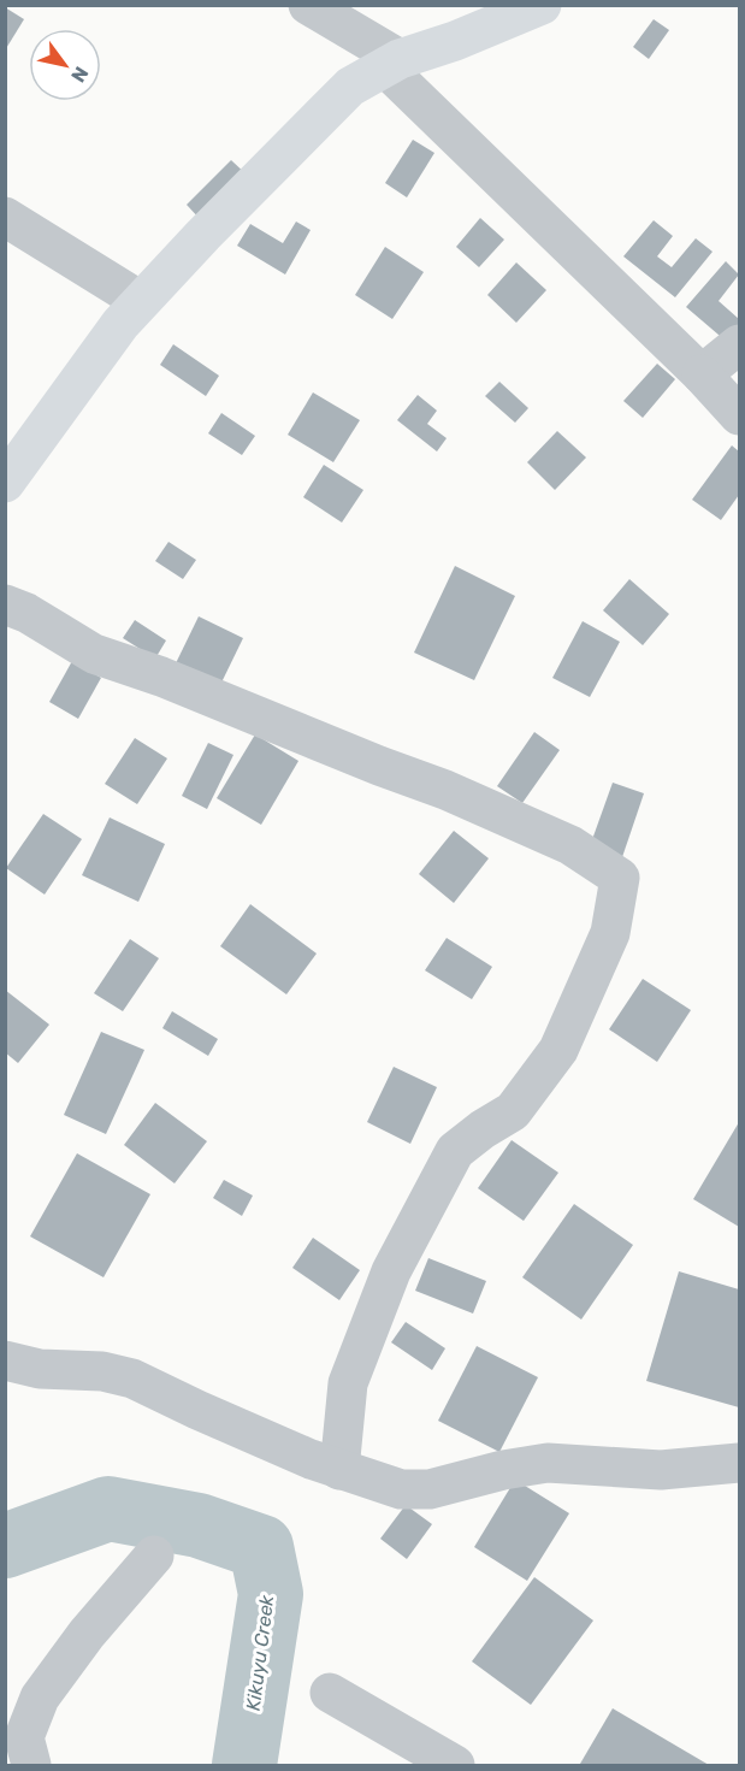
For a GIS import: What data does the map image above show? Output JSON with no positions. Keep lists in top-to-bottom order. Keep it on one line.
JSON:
{"water":["Kikuyu Creek"],"north":"bottom right"}
